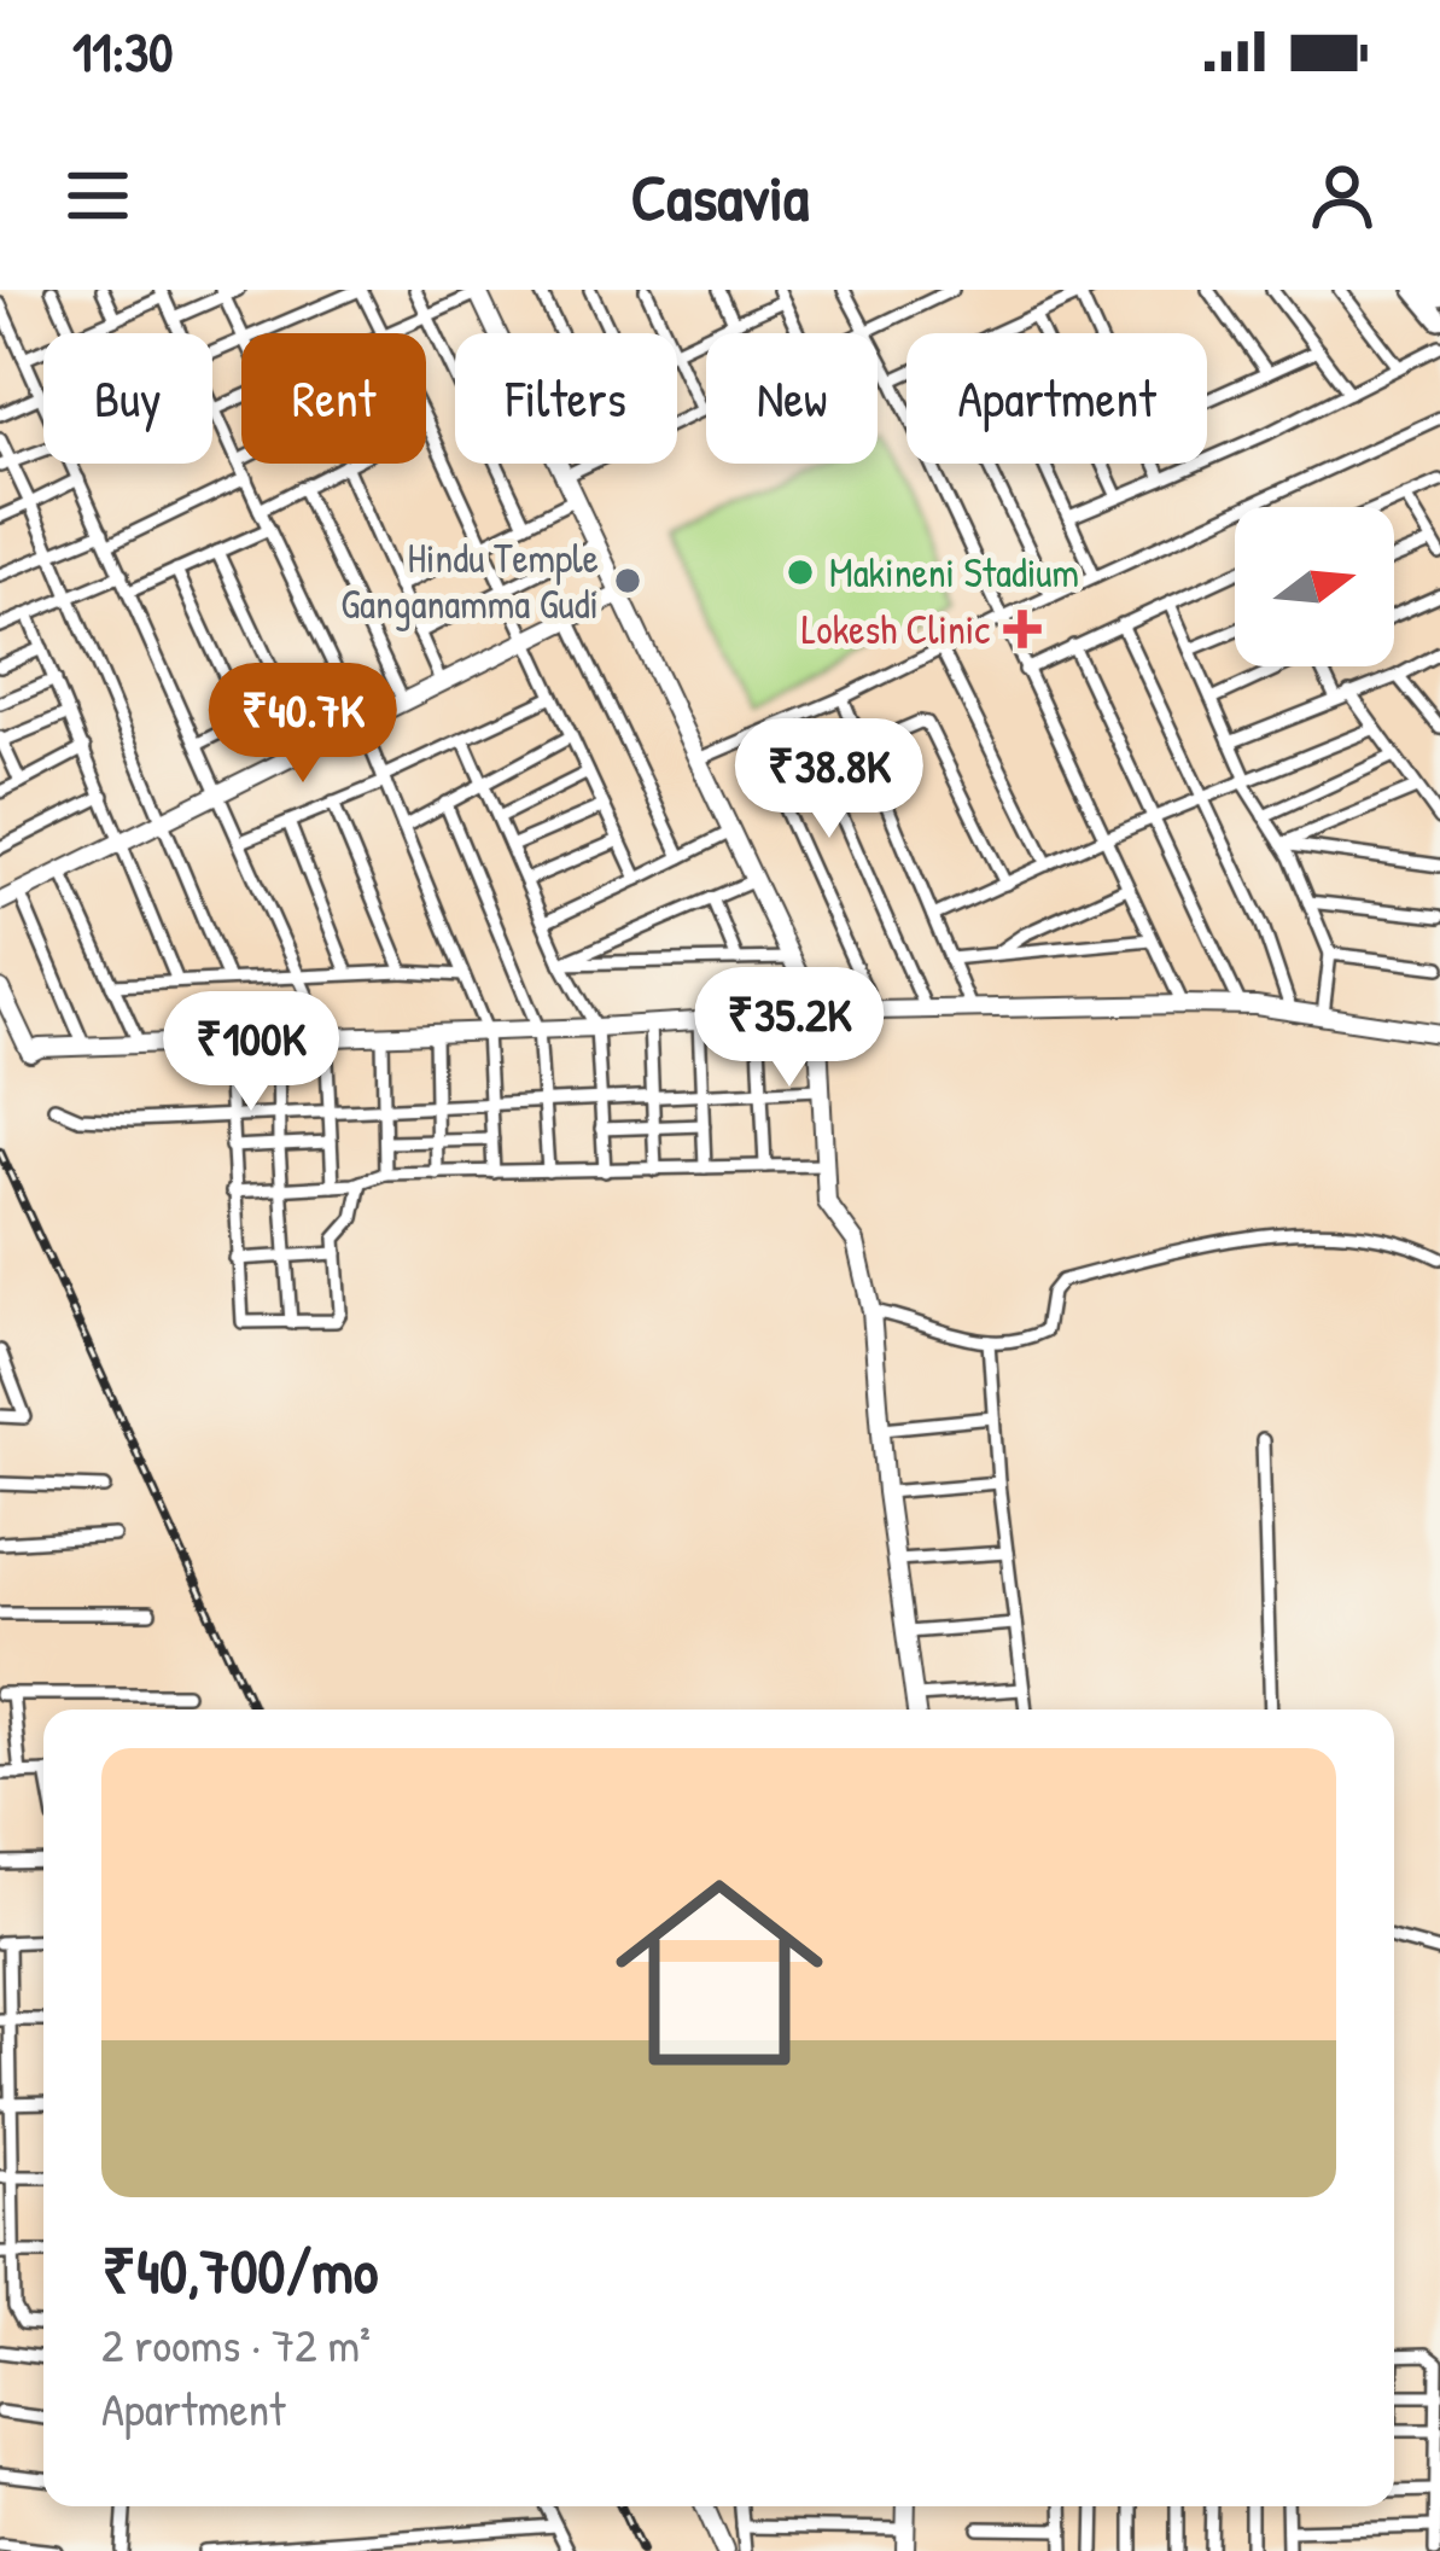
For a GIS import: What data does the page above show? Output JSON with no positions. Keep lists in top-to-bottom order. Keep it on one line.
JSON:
{"places":{"other":["Makineni Stadium","Hindu Temple Ganganamma Gudi"],"health":["Lokesh Clinic"]},"north":"right","page":{"status":"11:30","header":"Casavia","chip":["Buy","Rent","Filters","New","Apartment"],"price":["₹40.7K","₹38.8K","₹35.2K","₹100K"],"list":[{"name":"₹40,700/mo","note":"2 rooms · 72 m² · Apartment"}]}}
